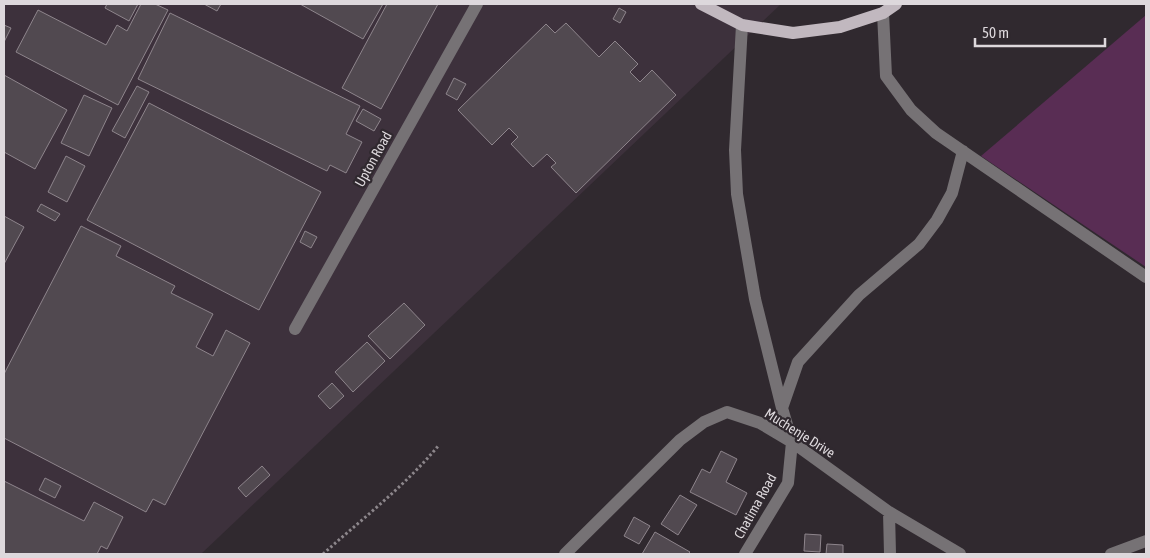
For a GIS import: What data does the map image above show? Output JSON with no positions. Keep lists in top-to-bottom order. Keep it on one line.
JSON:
{"streets":{"street":["Upton Road","Muchenje Drive","Chatima Road"]},"crossings":[["Muchenje Drive","Chatima Road"]],"scale_bar":"50 m"}
